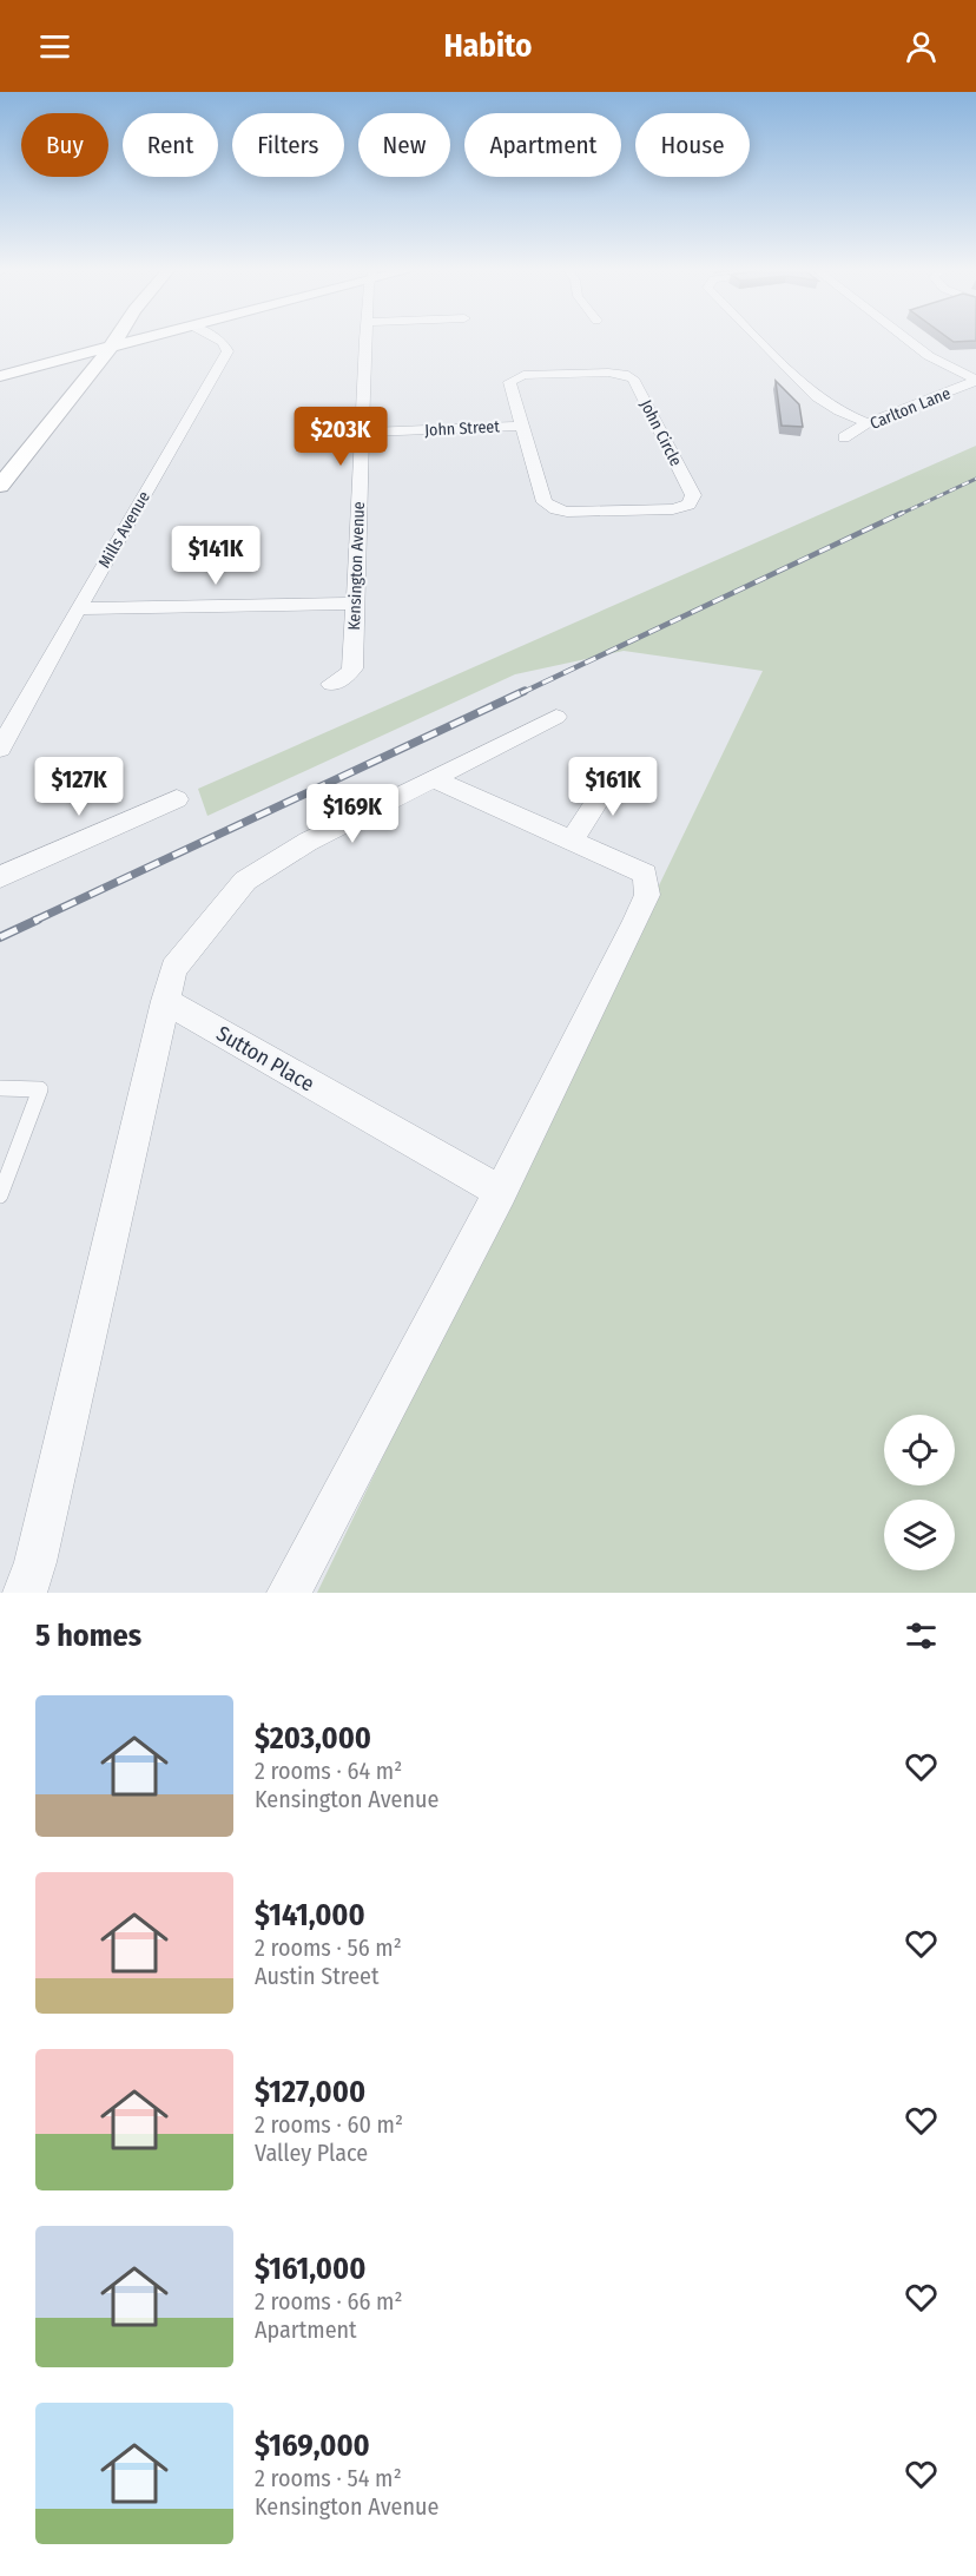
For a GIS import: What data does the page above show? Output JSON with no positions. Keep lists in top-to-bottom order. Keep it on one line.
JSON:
{"streets":{"street":["Carlton Lane","John Street","John Circle","Mills Avenue","Kensington Avenue","Sutton Place"]},"crossings":[["John Street","John Circle"],["John Street","Kensington Avenue"]],"page":{"header":"Habito","chip":["Buy","Rent","Filters","New","Apartment","House"],"price":["$203K","$141K","$127K","$161K","$169K"],"heading":"5 homes","list":[{"name":"$203,000","note":"2 rooms · 64 m² · Kensington Avenue"},{"name":"$141,000","note":"2 rooms · 56 m² · Austin Street"},{"name":"$127,000","note":"2 rooms · 60 m² · Valley Place"},{"name":"$161,000","note":"2 rooms · 66 m² · Apartment"},{"name":"$169,000","note":"2 rooms · 54 m² · Kensington Avenue"}]}}
